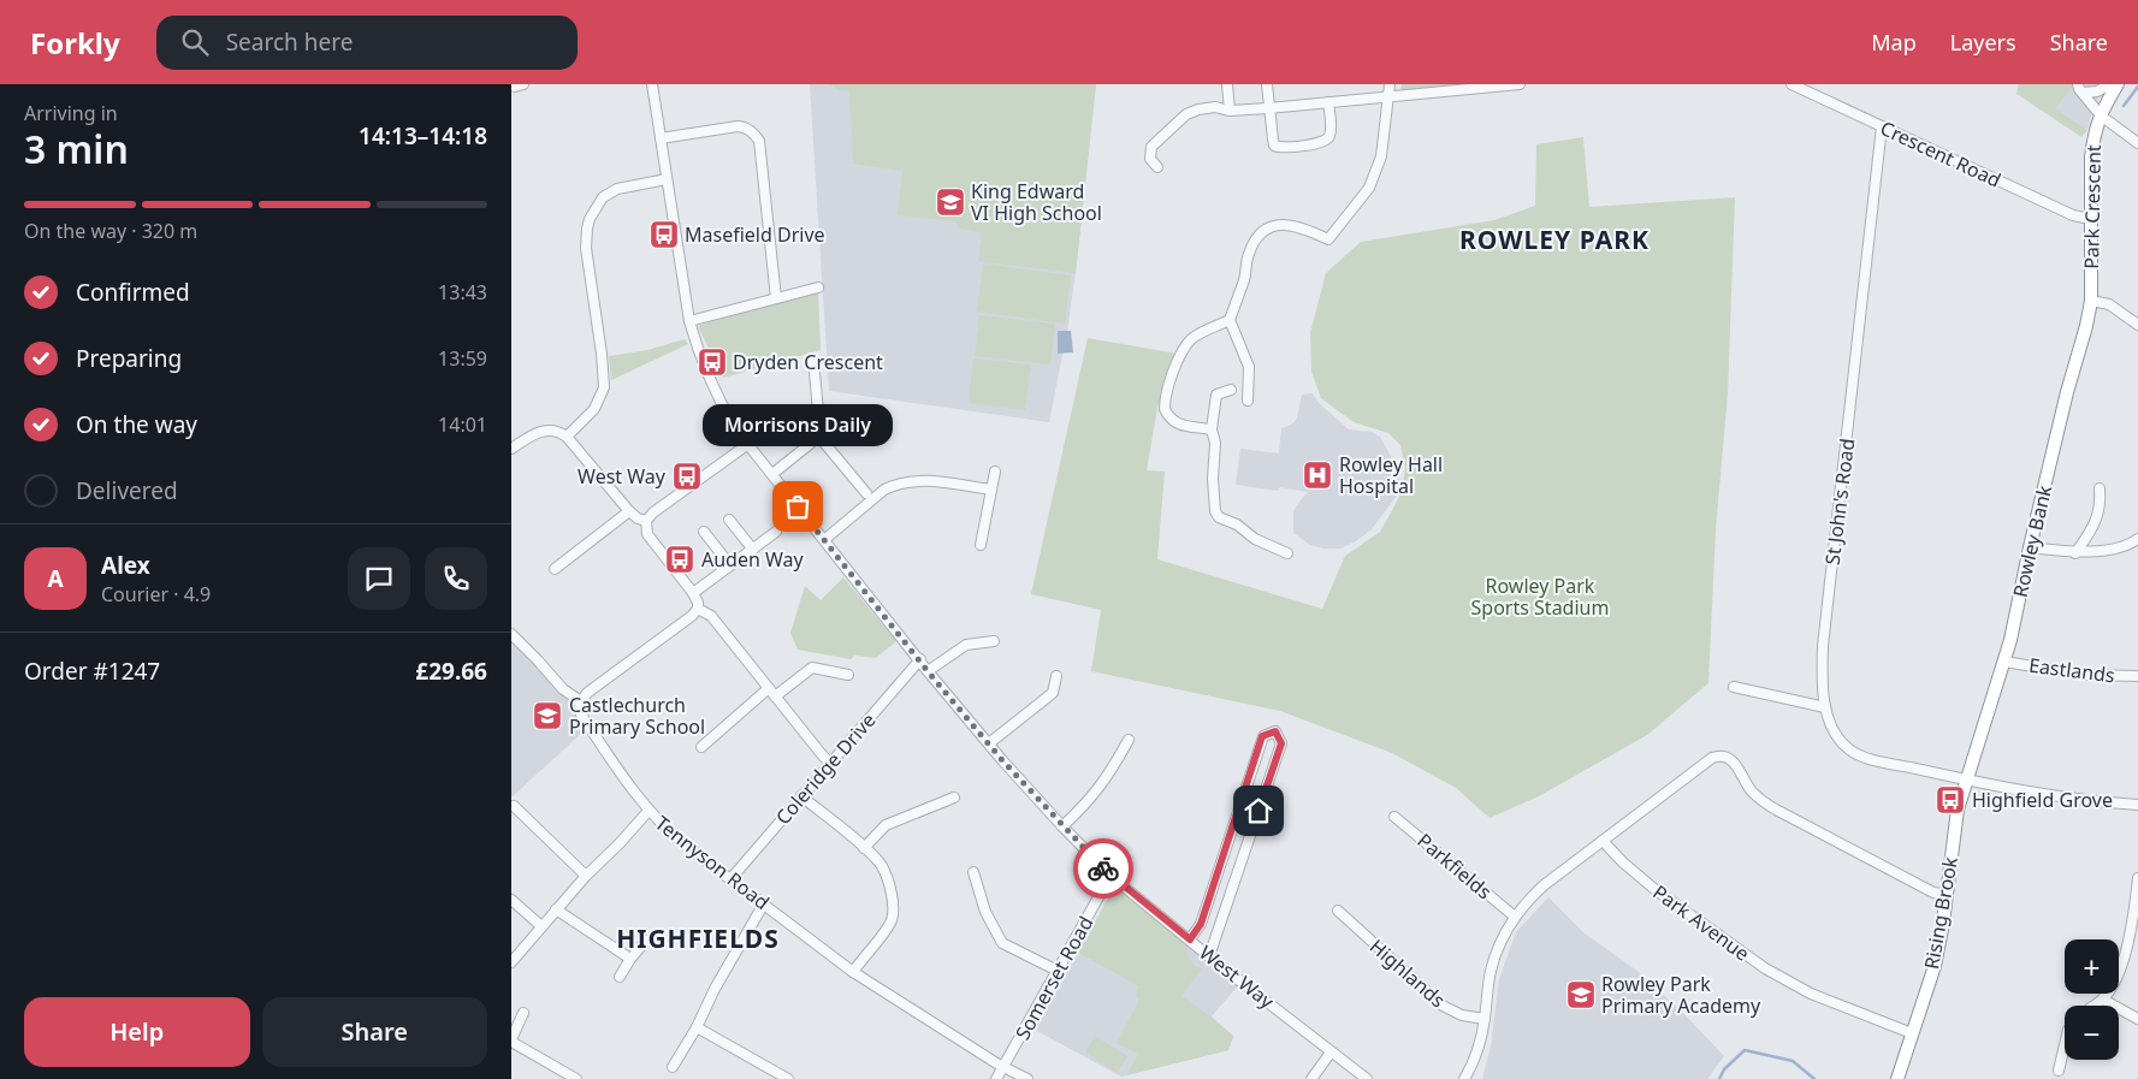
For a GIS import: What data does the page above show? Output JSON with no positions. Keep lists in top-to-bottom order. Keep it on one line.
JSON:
{"streets":{"highway":["Park Crescent","Rowley Bank","Rising Brook"],"street":["Crescent Road","St John's Road","Eastlands","Coleridge Drive","Tennyson Road","Parkfields","Park Avenue","Highlands","West Way","Somerset Road"]},"crossings":[["Crescent Road","Park Crescent"],["Crescent Road","St John's Road"],["Park Crescent","Rowley Bank"],["St John's Road","Rowley Bank"],["St John's Road","Rising Brook"],["Rowley Bank","Eastlands"],["Rowley Bank","Rising Brook"],["Coleridge Drive","Tennyson Road"],["Coleridge Drive","West Way"],["Tennyson Road","Somerset Road"],["Rising Brook","Park Avenue"],["West Way","Somerset Road"]],"districts":["ROWLEY PARK","HIGHFIELDS"],"parks":["Rowley Park Sports Stadium"],"places":{"school or university":["King Edward VI High School","Castlechurch Primary School","Rowley Park Primary Academy"],"bus stop":["Masefield Drive","Dryden Crescent","West Way","Auden Way","Highfield Grove"],"hospital":["Rowley Hall Hospital"],"other":["Morrisons Daily"]},"page":{"header":"Forkly","search":"Search here","nav":["Map","Layers","Share"],"heading":["3 min","Arriving in","14:13–14:18"],"panel":["Alex","Courier · 4.9","Order #1247","£29.66"],"bar":"On the way · 320 m","list":[["Confirmed","13:43"],["Preparing","13:59"],["On the way","14:01"],"Delivered"],"bubble":"Morrisons Daily","round":"A","map_buttons":["+","−"],"buttons":["Help","Share"]}}
